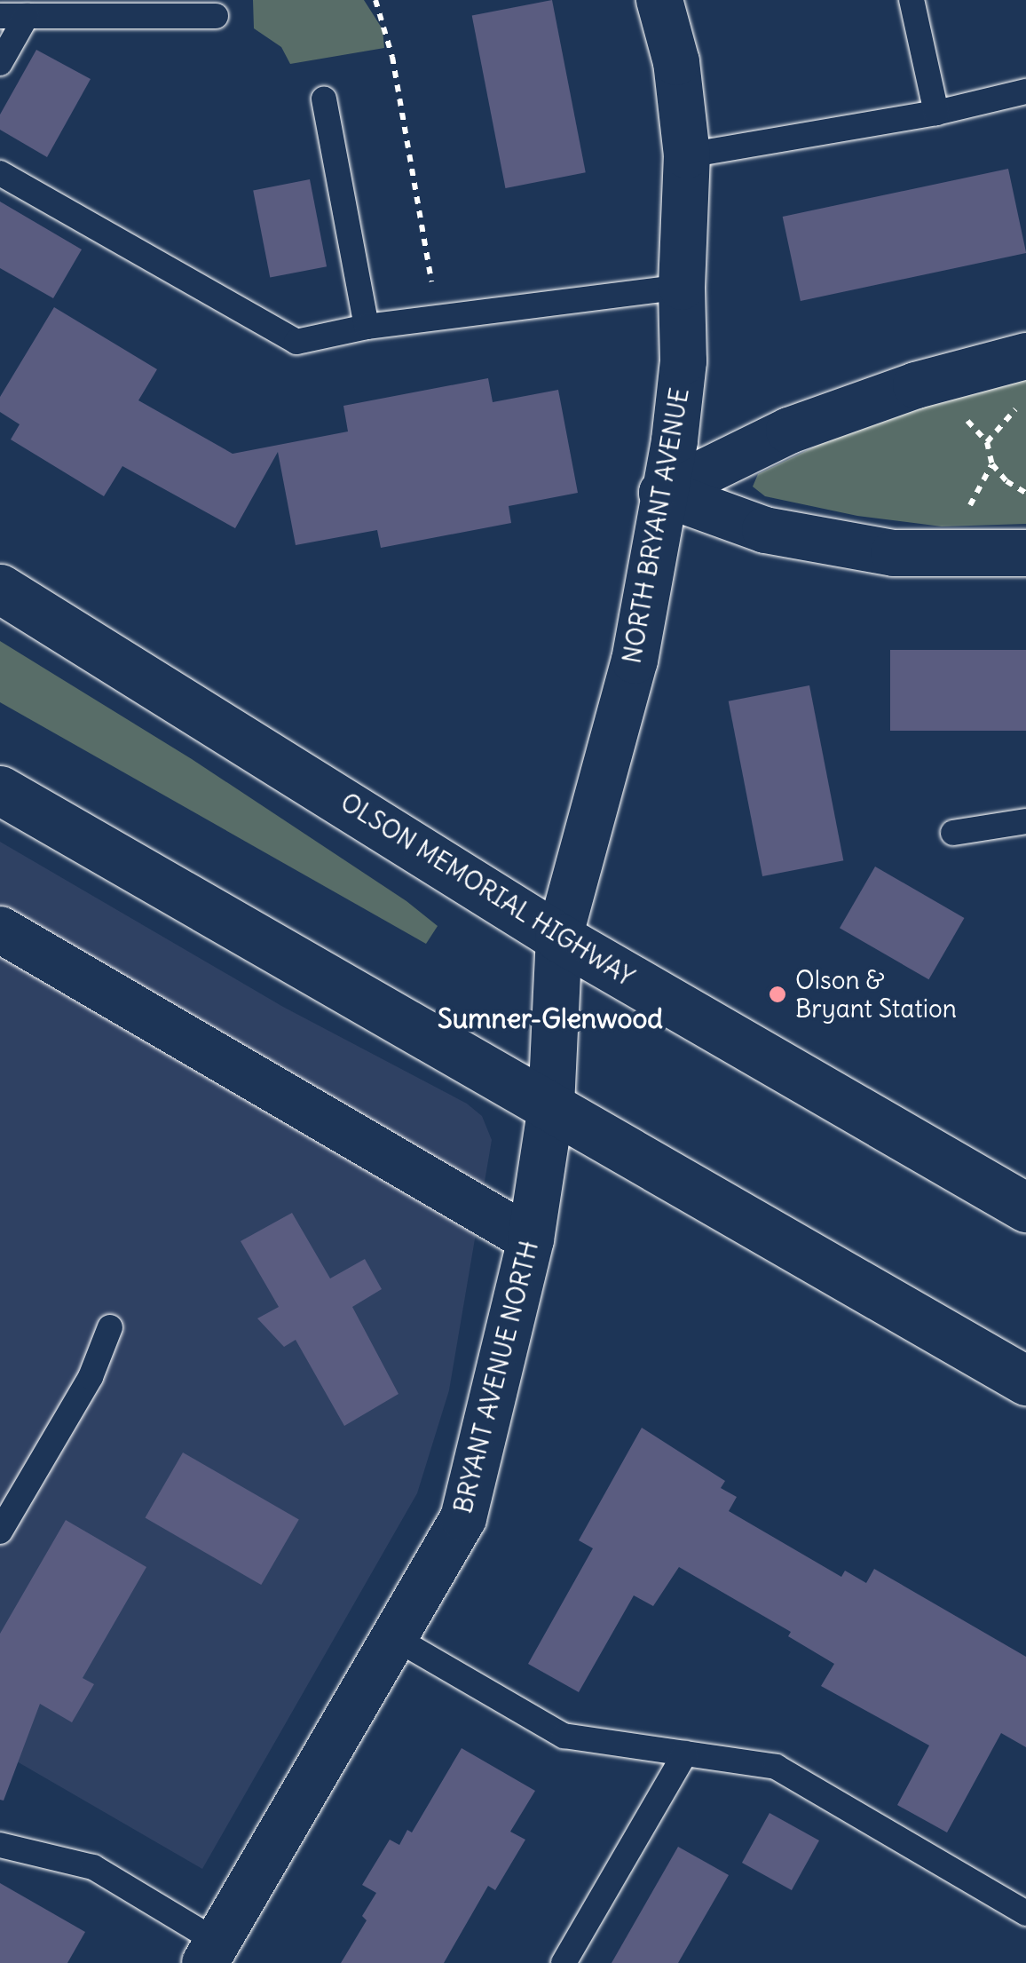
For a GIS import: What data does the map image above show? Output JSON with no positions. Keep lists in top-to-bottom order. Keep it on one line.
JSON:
{"streets":{"main road":["OLSON MEMORIAL HIGHWAY"],"street":["NORTH BRYANT AVENUE","BRYANT AVENUE NORTH"]},"crossings":[["NORTH BRYANT AVENUE","OLSON MEMORIAL HIGHWAY"],["NORTH BRYANT AVENUE","BRYANT AVENUE NORTH"],["OLSON MEMORIAL HIGHWAY","BRYANT AVENUE NORTH"]],"districts":["Sumner-Glenwood"],"places":["Olson & Bryant Station"]}
